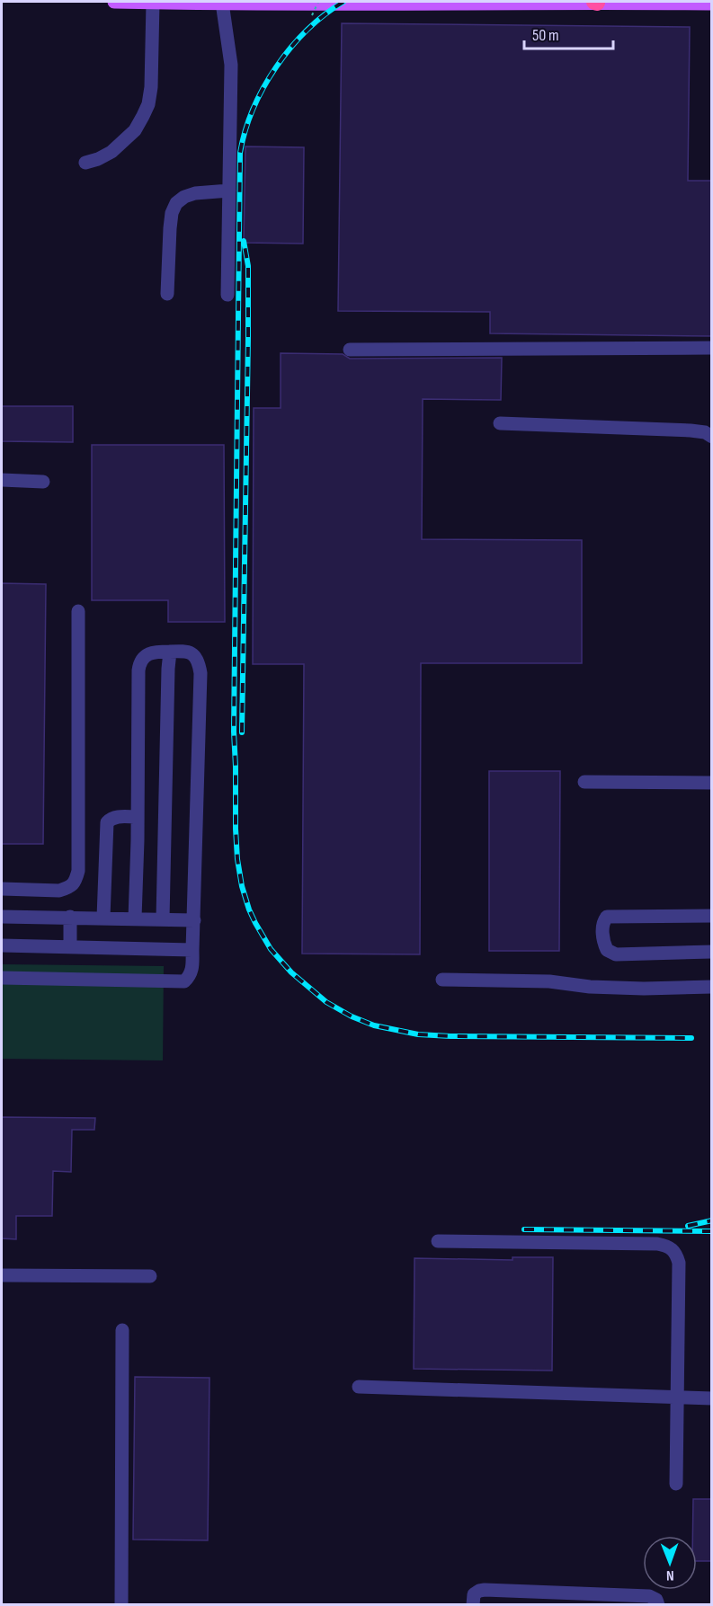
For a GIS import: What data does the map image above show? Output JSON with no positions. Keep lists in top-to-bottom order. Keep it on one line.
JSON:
{"scale_bar":"50 m","north":"bottom"}
